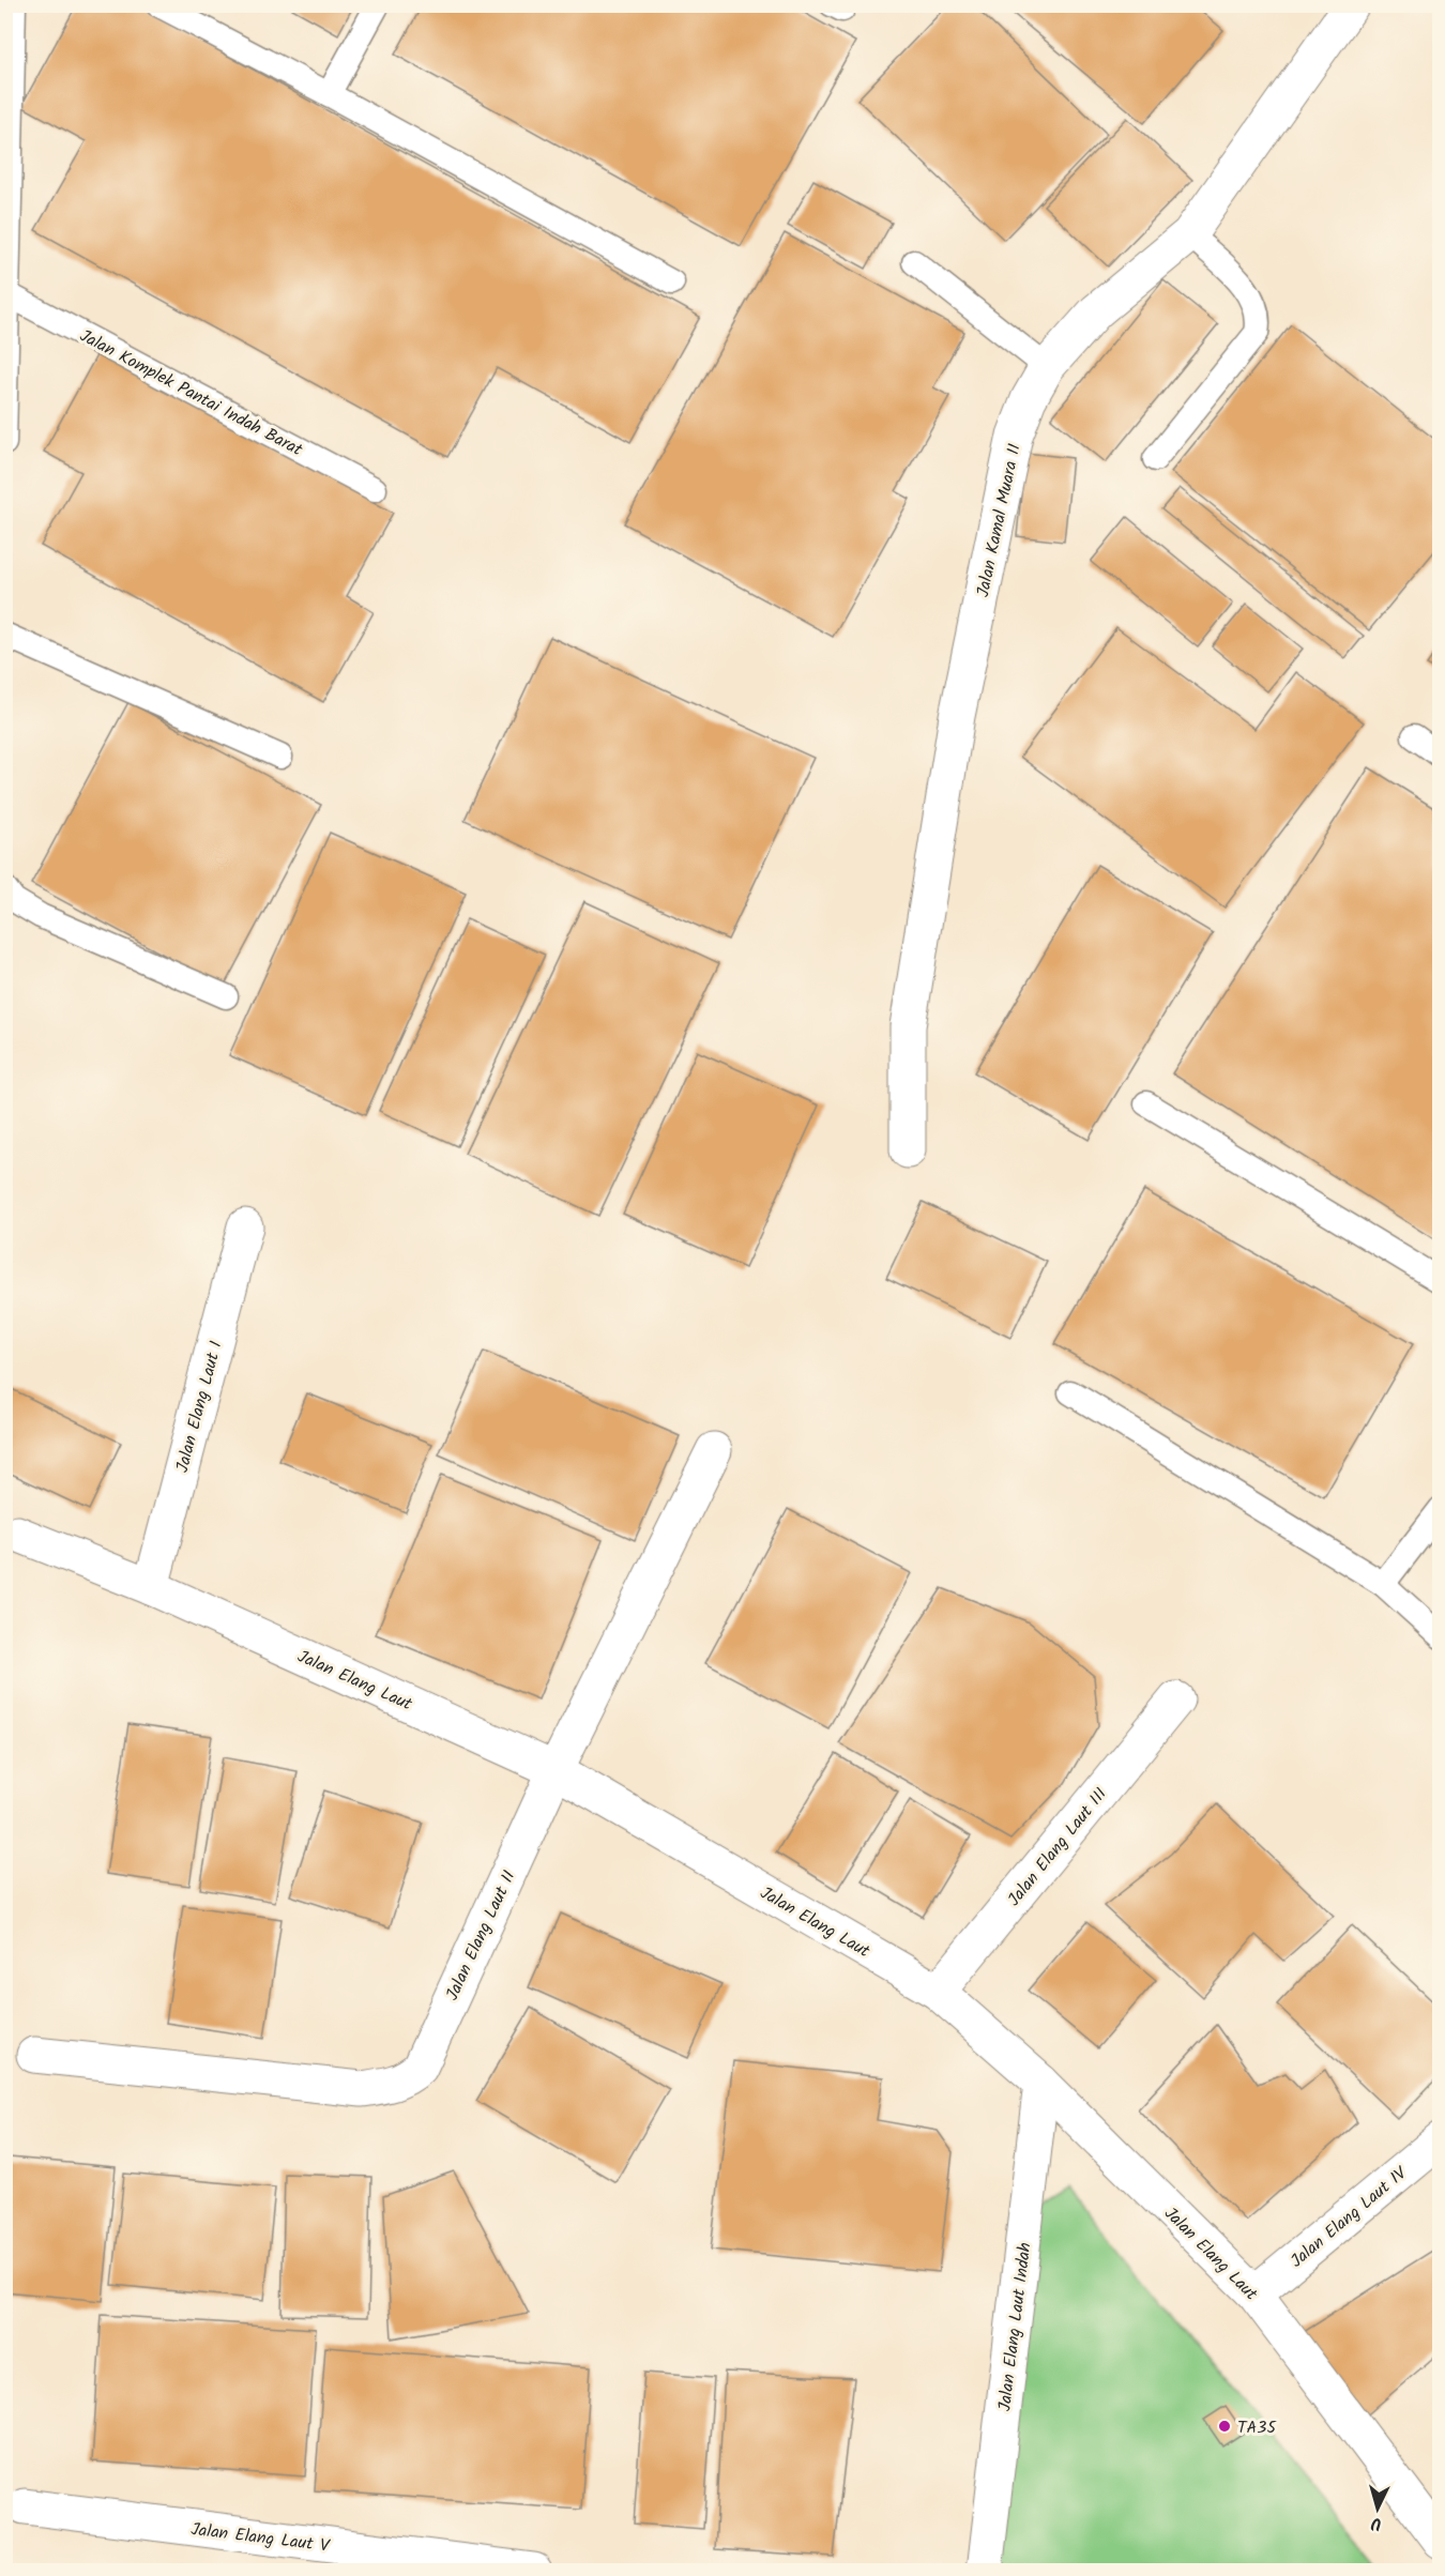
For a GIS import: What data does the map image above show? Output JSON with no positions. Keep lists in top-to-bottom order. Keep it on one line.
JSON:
{"streets":{"street":["Jalan Kamal Muara II","Jalan Elang Laut I","Jalan Elang Laut","Jalan Elang Laut III","Jalan Elang Laut II","Jalan Elang Laut IV","Jalan Elang Laut Indah","Jalan Elang Laut V"],"lane":["Jalan Komplek Pantai Indah Barat"]},"crossings":[["Jalan Elang Laut I","Jalan Elang Laut"],["Jalan Elang Laut","Jalan Elang Laut III"],["Jalan Elang Laut","Jalan Elang Laut II"],["Jalan Elang Laut","Jalan Elang Laut IV"],["Jalan Elang Laut","Jalan Elang Laut Indah"]],"places":["TA35"],"north":"bottom"}
